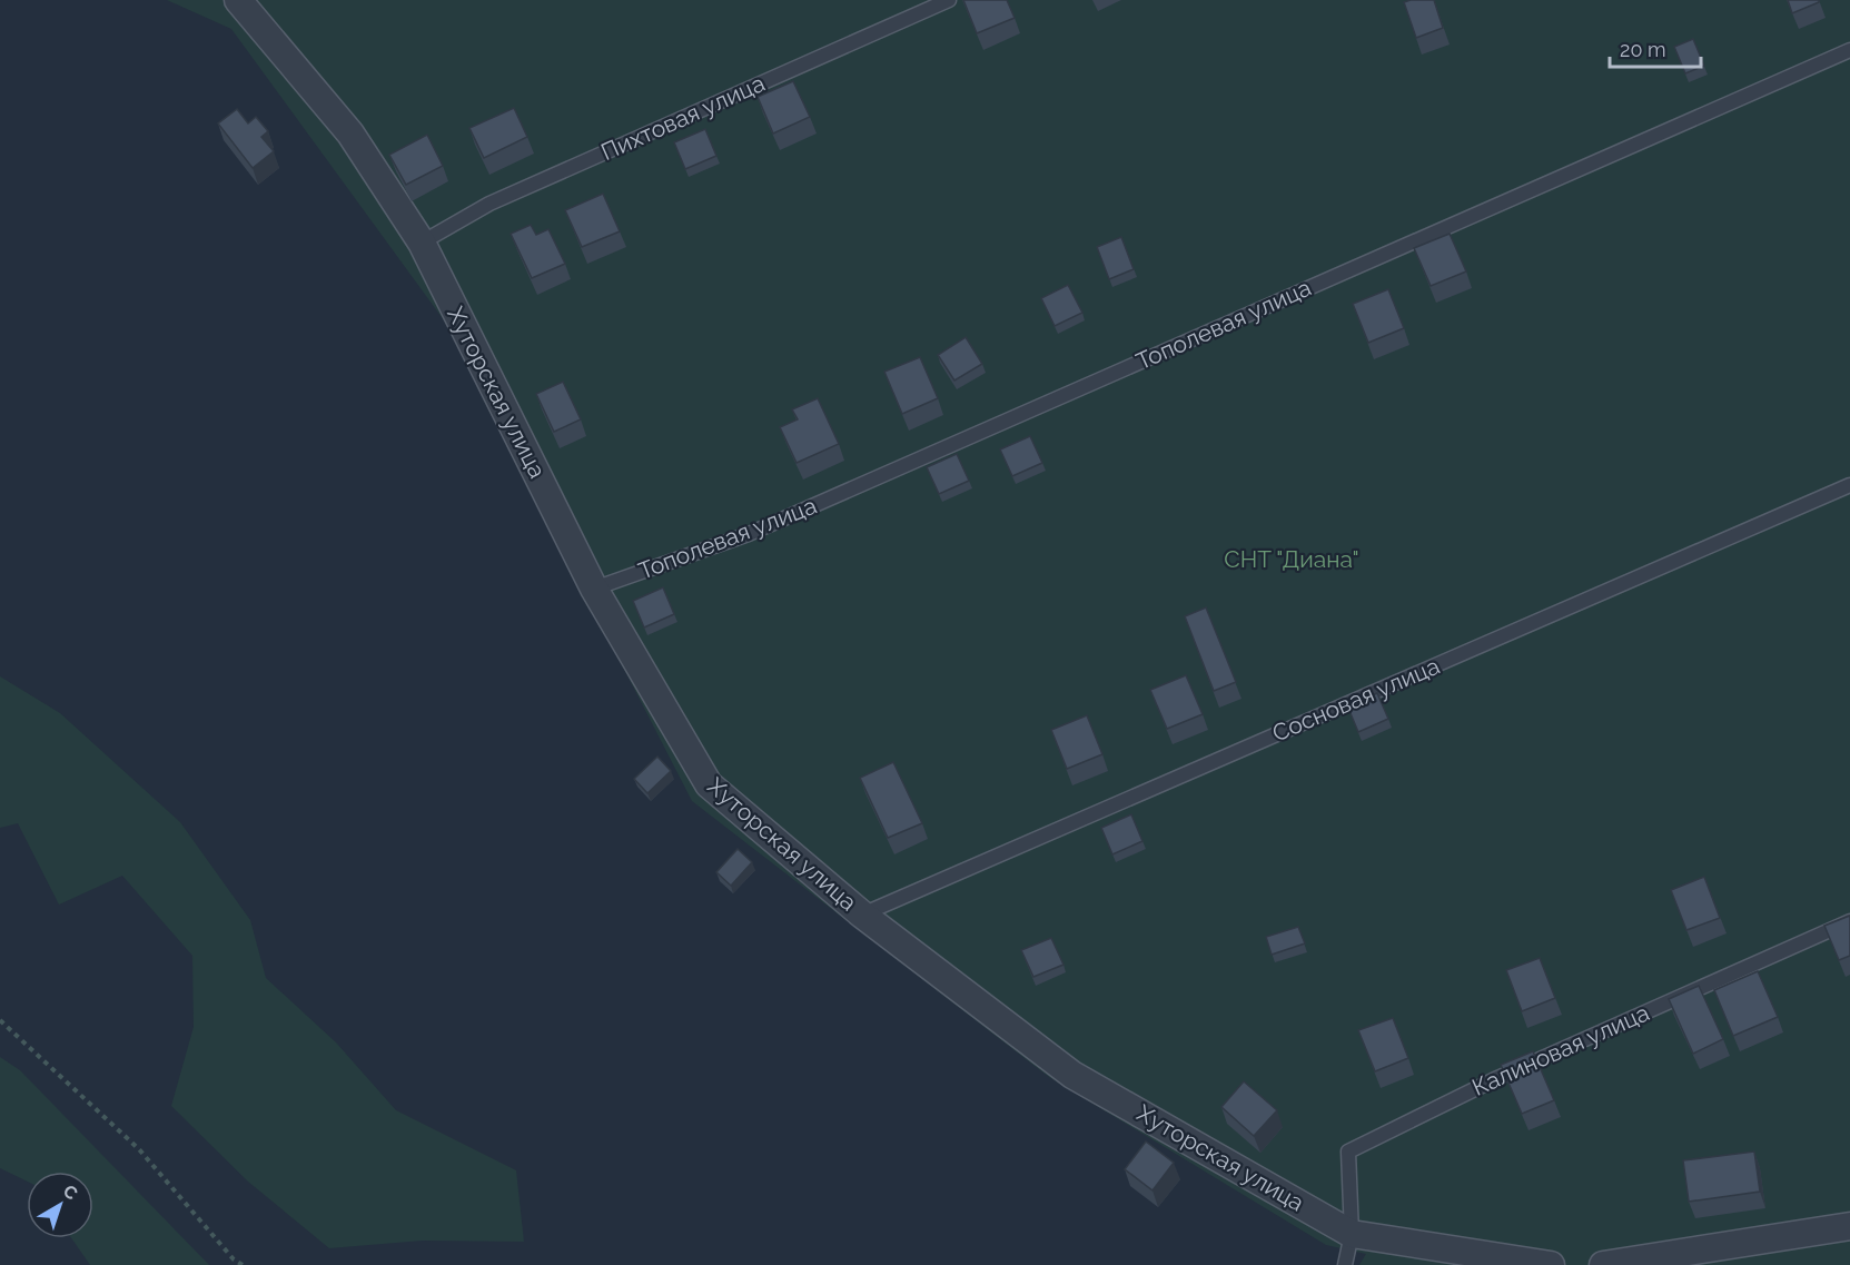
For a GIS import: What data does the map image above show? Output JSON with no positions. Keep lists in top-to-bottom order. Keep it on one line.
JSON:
{"streets":{"street":["Хуторская улица"],"lane":["Пихтовая улица","Тополевая улица","Сосновая улица","Калиновая улица"]},"crossings":[["Пихтовая улица","Хуторская улица"],["Тополевая улица","Хуторская улица"],["Хуторская улица","Сосновая улица"],["Хуторская улица","Калиновая улица"]],"parks":["СНТ \"Диана\""],"scale_bar":"20 m","north":"top right"}
